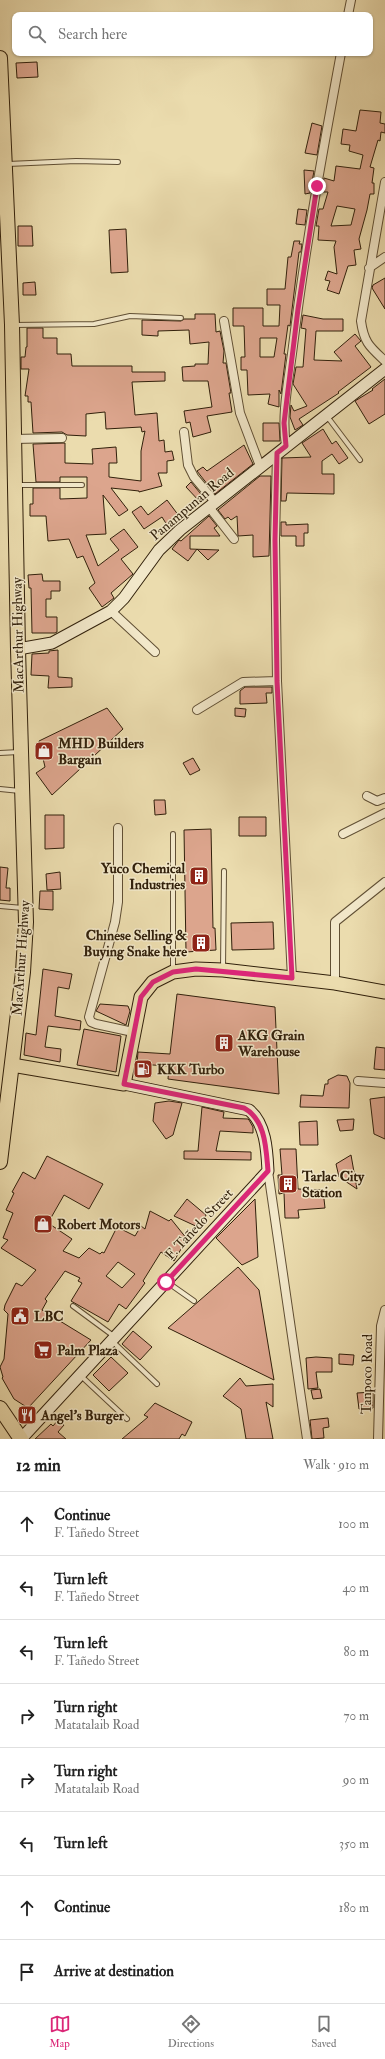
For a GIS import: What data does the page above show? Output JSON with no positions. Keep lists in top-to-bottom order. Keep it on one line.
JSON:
{"streets":{"highway":["MacArthur Highway"],"main road":["Panampunan Road","F. Tañedo Street"],"street":["Tanpoco Road"]},"crossings":[["Panampunan Road","MacArthur Highway"]],"places":{"shop":["MHD Builders Bargain","Robert Motors"],"building":["Yuco Chemical Industries","Chinese Selling & Buying Snake here","AKG Grain Warehouse","Tarlac City Station"],"fuel station":["KKK Turbo"],"public building":["LBC"],"supermarket":["Palm Plaza"],"restaurant":["Angel's Burger"]},"page":{"search":"Search here","heading":["12 min","Walk · 910 m"],"list":[["Continue","F. Tañedo Street","100 m"],["Turn left","F. Tañedo Street","40 m"],["Turn left","F. Tañedo Street","80 m"],["Turn right","Matatalaib Road","70 m"],["Turn right","Matatalaib Road","90 m"],["Turn left","350 m"],["Continue","180 m"],"Arrive at destination"],"nav":["Map","Directions","Saved"]}}
